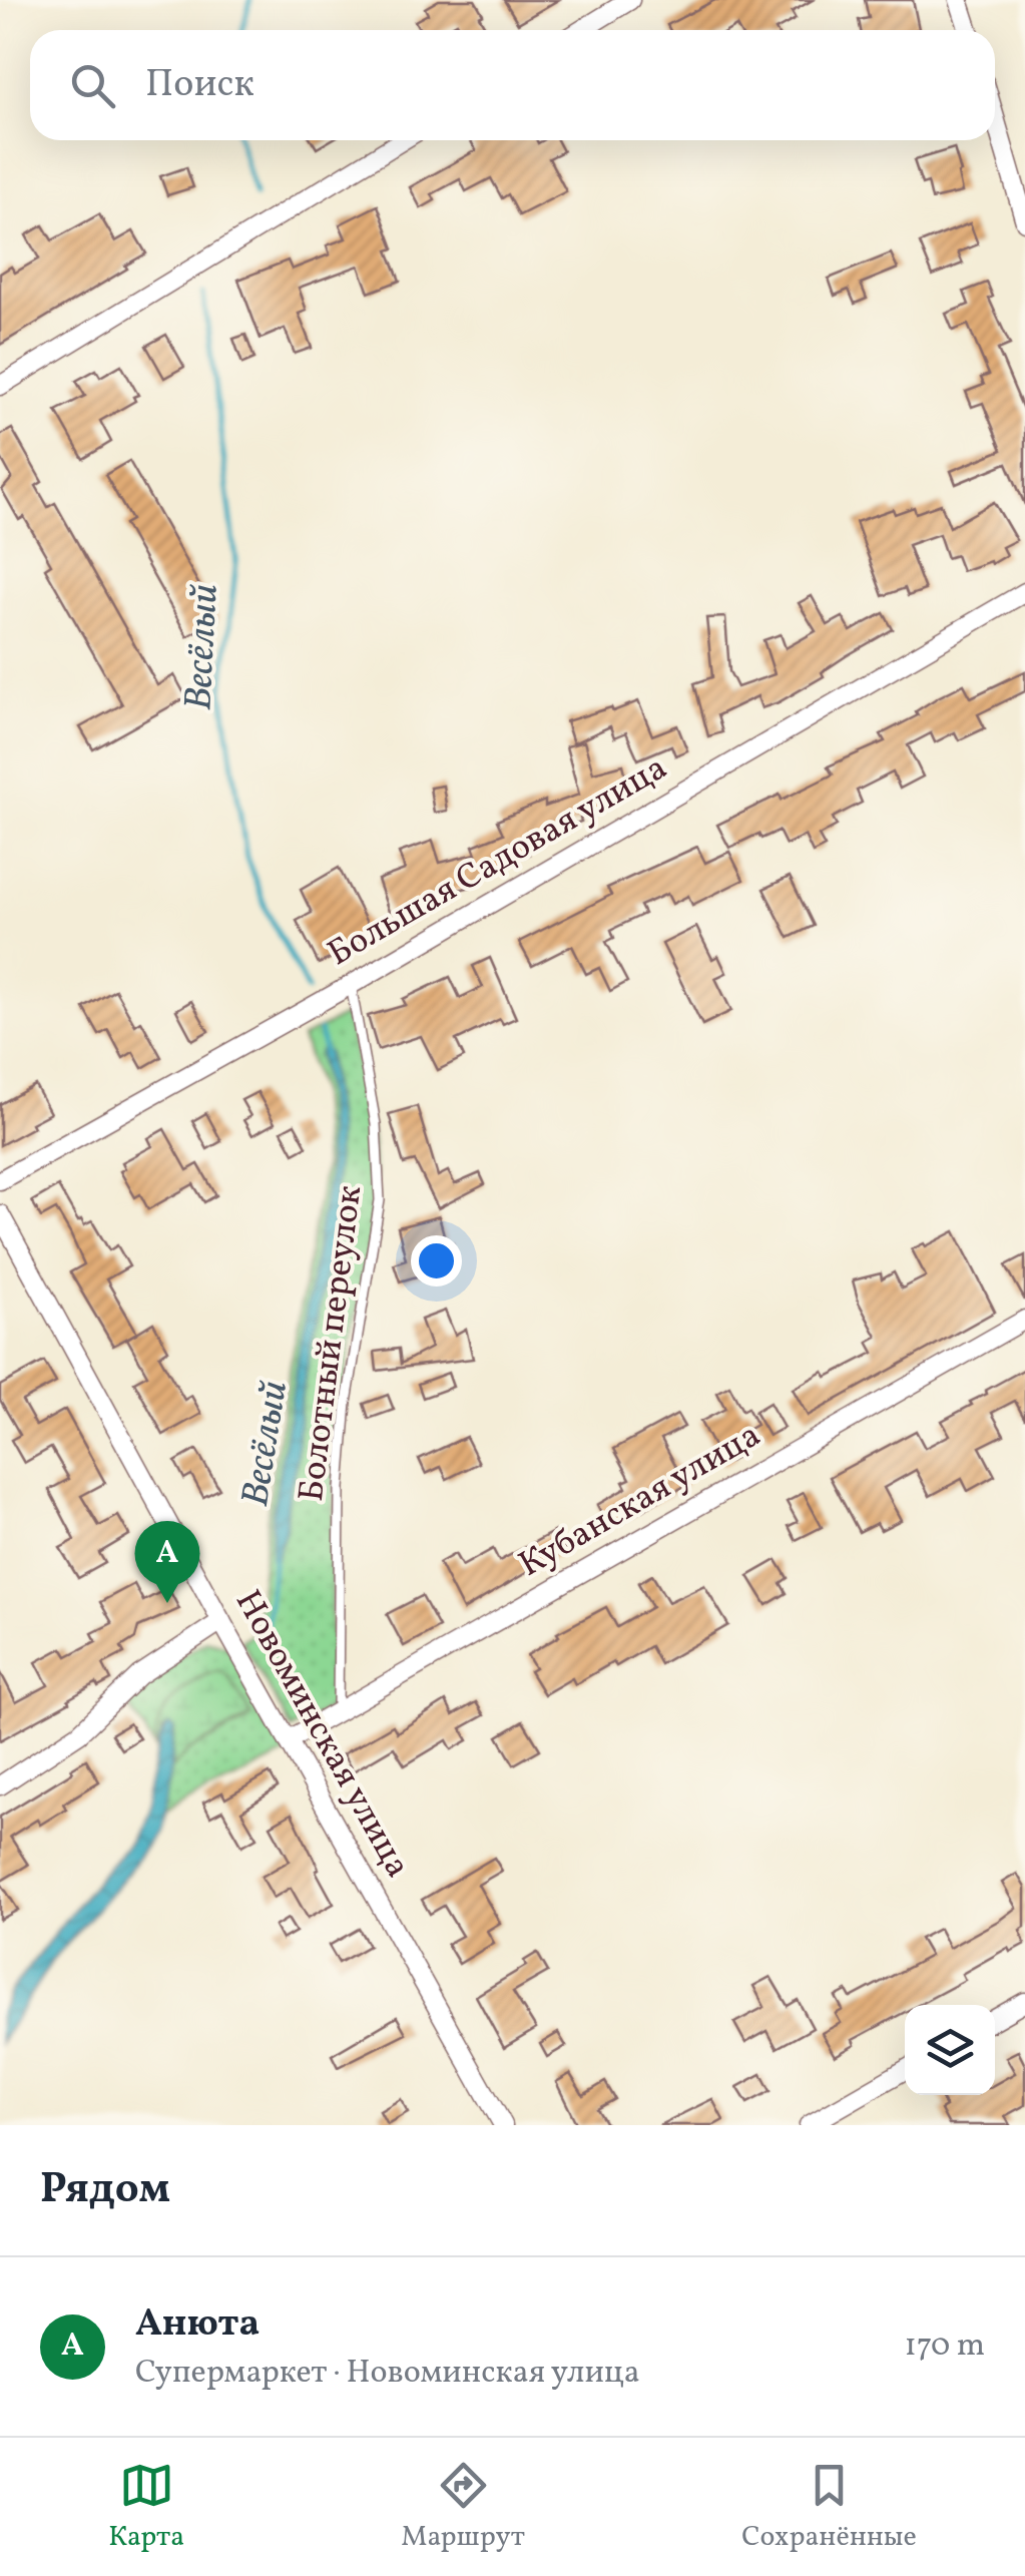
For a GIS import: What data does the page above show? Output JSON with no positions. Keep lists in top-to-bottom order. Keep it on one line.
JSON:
{"streets":{"street":["Большая Садовая улица","Кубанская улица","Новоминская улица"],"lane":["Болотный переулок"]},"crossings":[["Большая Садовая улица","Болотный переулок"],["Болотный переулок","Кубанская улица"],["Кубанская улица","Новоминская улица"]],"water":["Весёлый"],"page":{"search":"Поиск","pins":"A","heading":"Рядом","list":[{"mark":"A","name":"Анюта","note":"Супермаркет · Новоминская улица","value":"170 m"}],"nav":["Карта","Маршрут","Сохранённые"]}}
